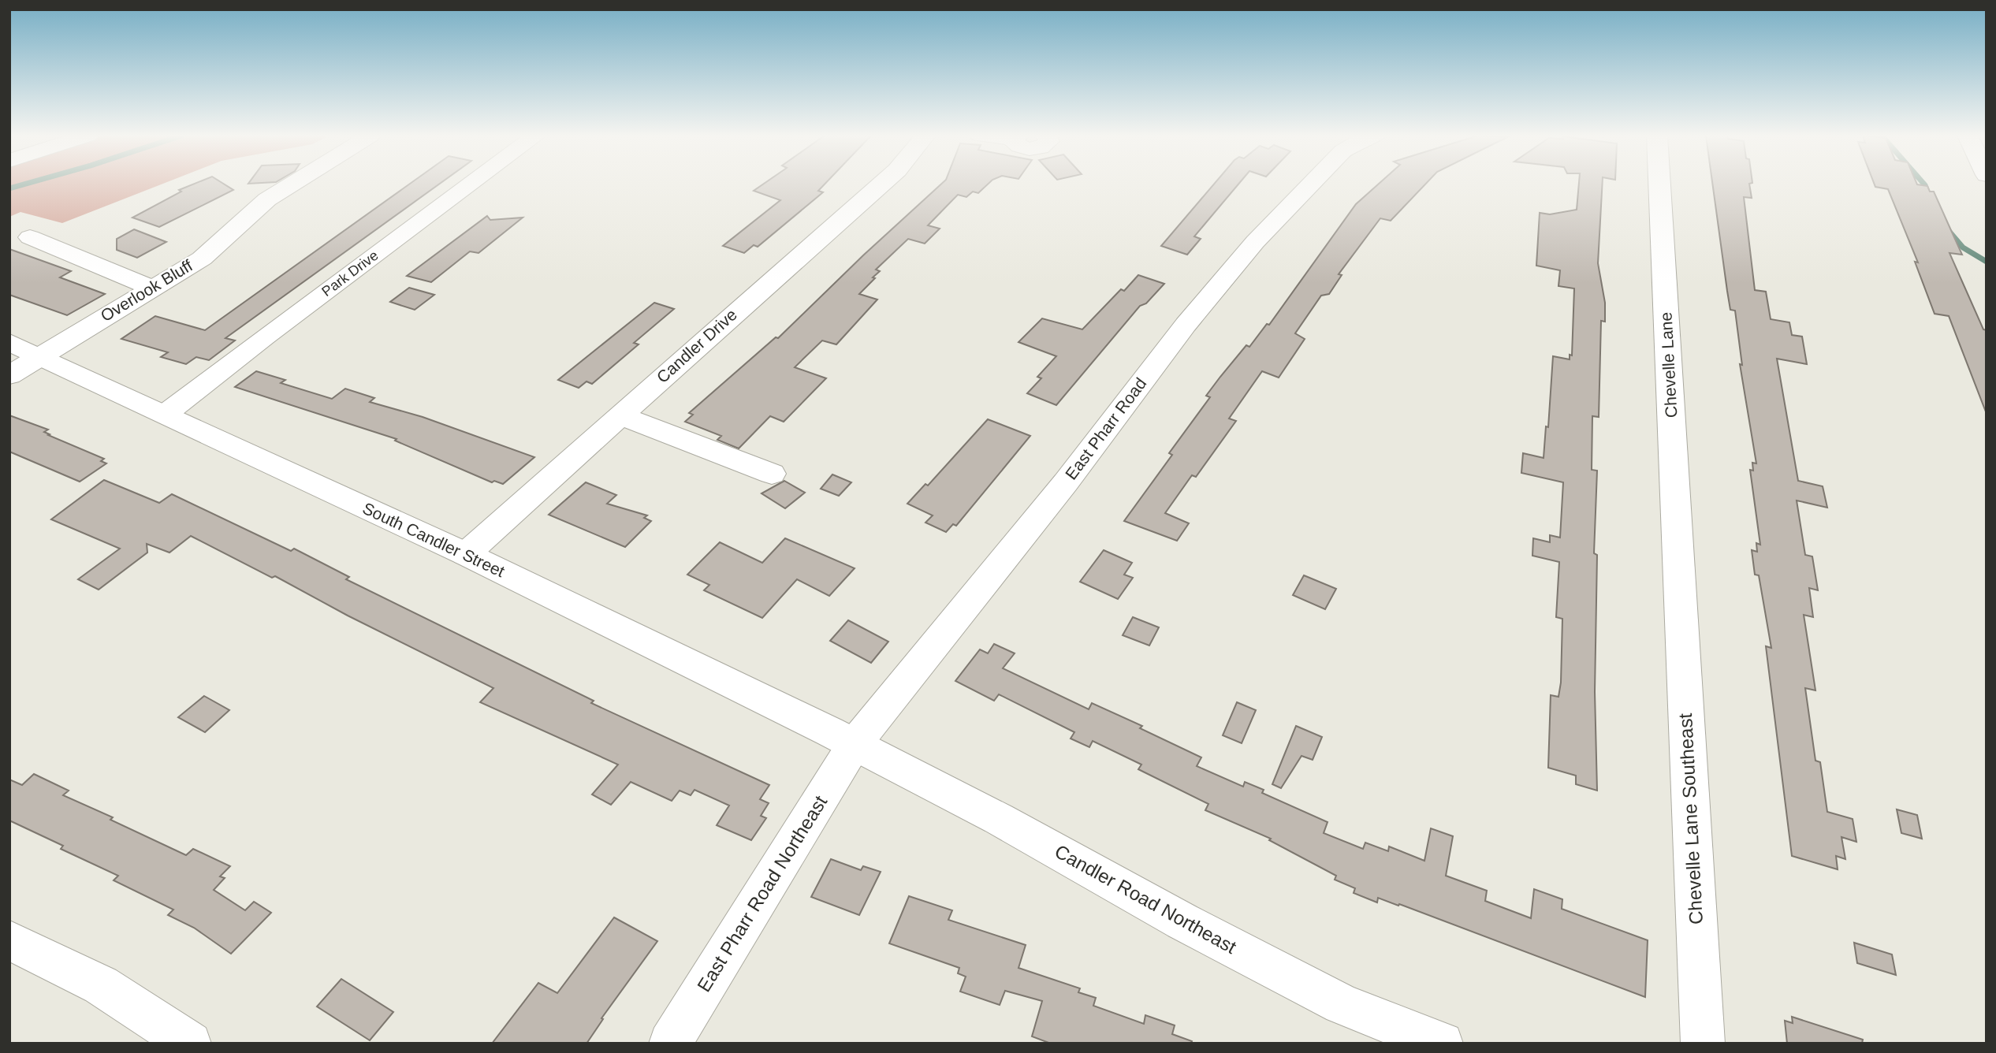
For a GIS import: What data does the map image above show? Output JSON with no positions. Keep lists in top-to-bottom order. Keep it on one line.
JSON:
{"streets":{"street":["Park Drive","Overlook Bluff","Candler Drive","Chevelle Lane","East Pharr Road","South Candler Street","Chevelle Lane Southeast","East Pharr Road Northeast","Candler Road Northeast"]},"crossings":[["Park Drive","South Candler Street"],["Overlook Bluff","South Candler Street"],["Candler Drive","South Candler Street"],["Chevelle Lane","Chevelle Lane Southeast"],["East Pharr Road","South Candler Street"],["East Pharr Road","East Pharr Road Northeast"],["East Pharr Road","Candler Road Northeast"],["South Candler Street","East Pharr Road Northeast"],["South Candler Street","Candler Road Northeast"],["East Pharr Road Northeast","Candler Road Northeast"]]}
